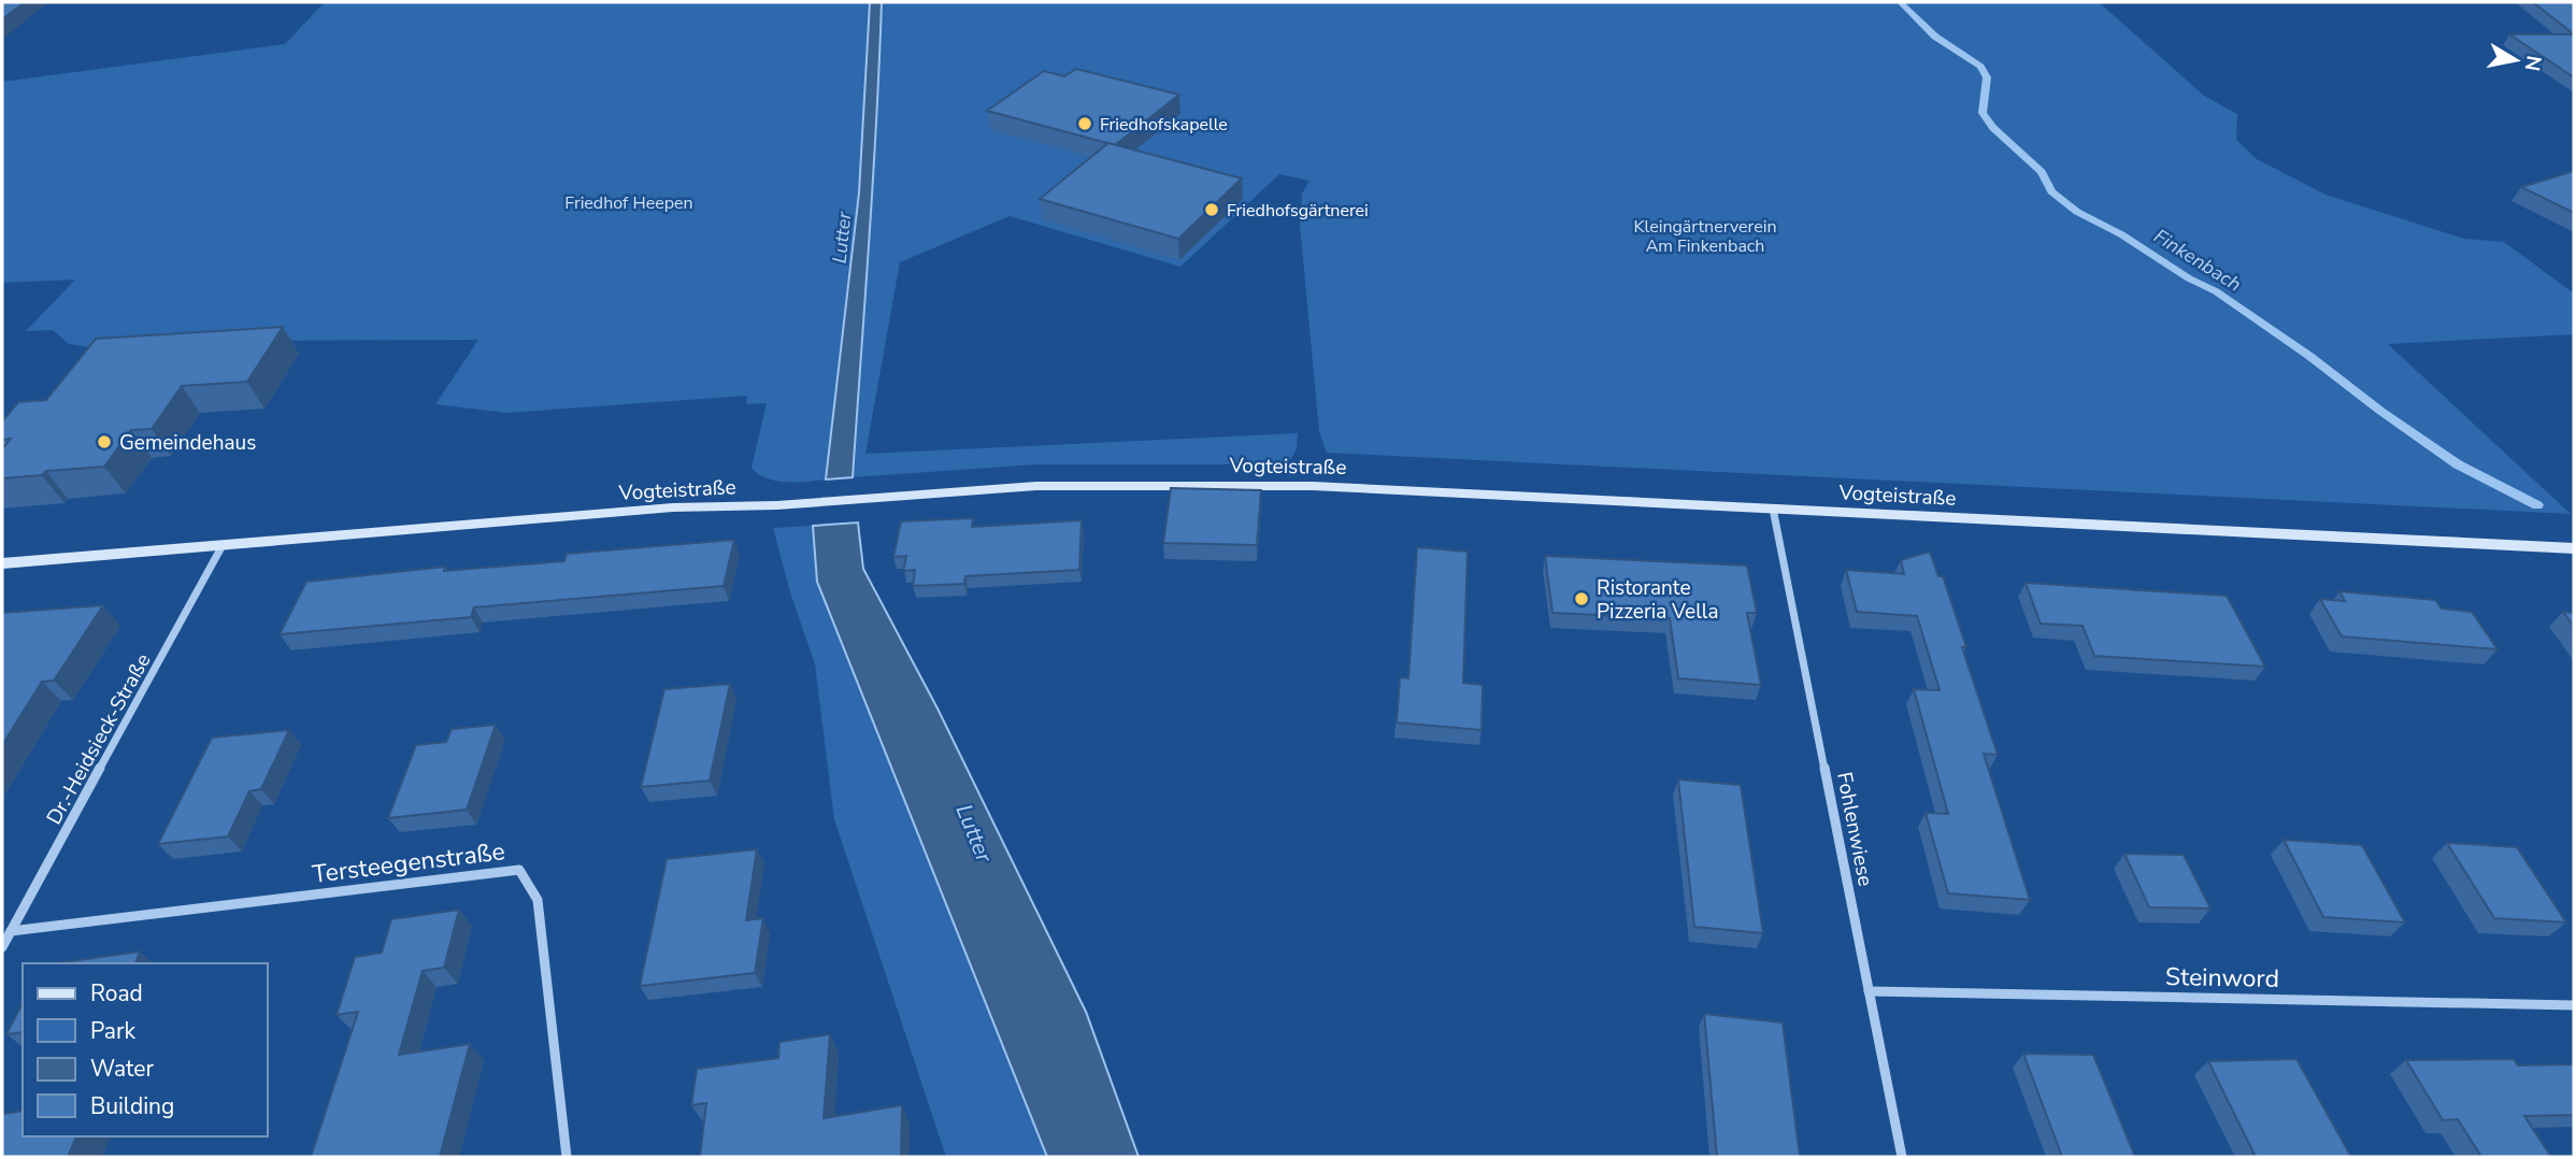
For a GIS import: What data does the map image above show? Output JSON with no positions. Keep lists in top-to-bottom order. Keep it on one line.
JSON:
{"streets":{"street":["Vogteistraße","Dr.-Heidsieck-Straße","Fohlenwiese","Tersteegenstraße","Steinword"]},"crossings":[["Vogteistraße","Dr.-Heidsieck-Straße"],["Vogteistraße","Fohlenwiese"],["Dr.-Heidsieck-Straße","Tersteegenstraße"],["Fohlenwiese","Steinword"]],"water":["Lutter","Finkenbach"],"parks":["Friedhof Heepen","Kleingärtnerverein Am Finkenbach"],"places":["Friedhofskapelle","Friedhofsgärtnerei","Gemeindehaus","Ristorante Pizzeria Vella"],"legend":["Road","Park","Water","Building"],"north":"right"}
